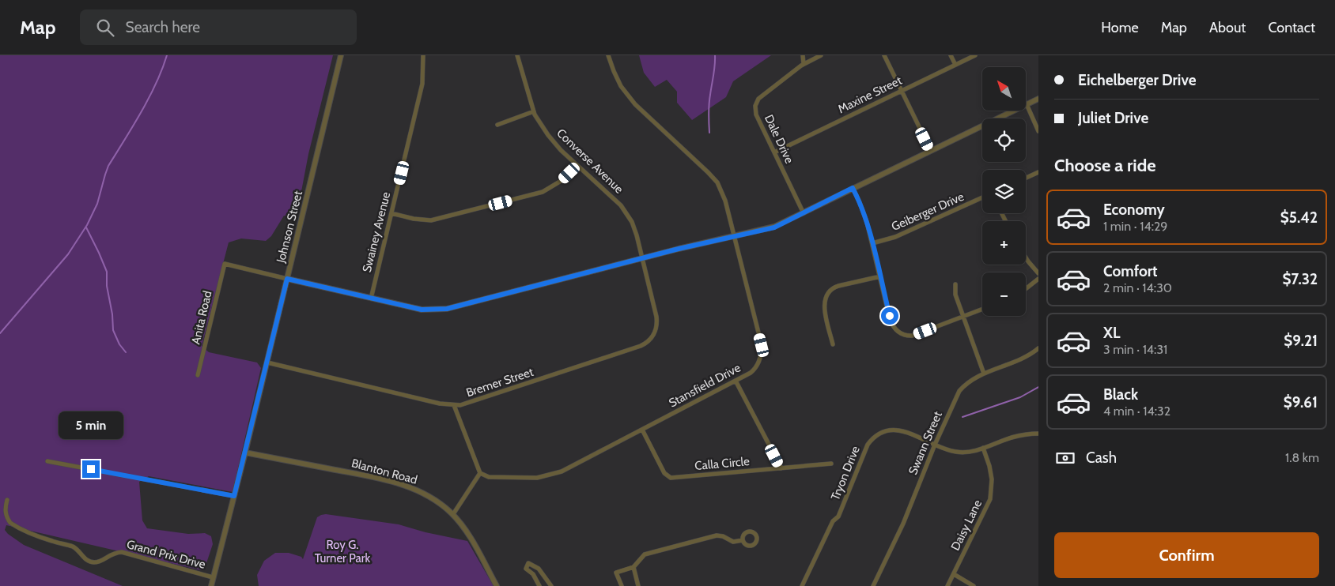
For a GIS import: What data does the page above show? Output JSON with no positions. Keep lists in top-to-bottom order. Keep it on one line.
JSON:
{"streets":{"street":["Maxine Street","Dale Drive","Converse Avenue","Geiberger Drive","Johnson Street","Swainey Avenue","Anita Road","Bremer Street","Stansfield Drive","Swann Street","Calla Circle","Blanton Road","Tryon Drive","Daisy Lane","Grand Prix Drive"]},"crossings":[["Maxine Street","Dale Drive"],["Converse Avenue","Bremer Street"],["Johnson Street","Anita Road"],["Johnson Street","Bremer Street"],["Johnson Street","Blanton Road"],["Johnson Street","Grand Prix Drive"],["Stansfield Drive","Calla Circle"],["Swann Street","Tryon Drive"],["Tryon Drive","Daisy Lane"]],"parks":["Roy G. Turner Park"],"north":"top left","page":{"header":"Map","search":"Search here","nav":["Home","Map","About","Contact"],"banner":["Eichelberger Drive","Juliet Drive"],"map_buttons":["+","−"],"heading":"Choose a ride","list":[{"name":"Economy","note":"1 min · 14:29","value":"$5.42"},{"name":"Comfort","note":"2 min · 14:30","value":"$7.32"},{"name":"XL","note":"3 min · 14:31","value":"$9.21"},{"name":"Black","note":"4 min · 14:32","value":"$9.61"}],"bubble":"5 min","pay":["Cash","1.8 km"],"buttons":"Confirm"}}
